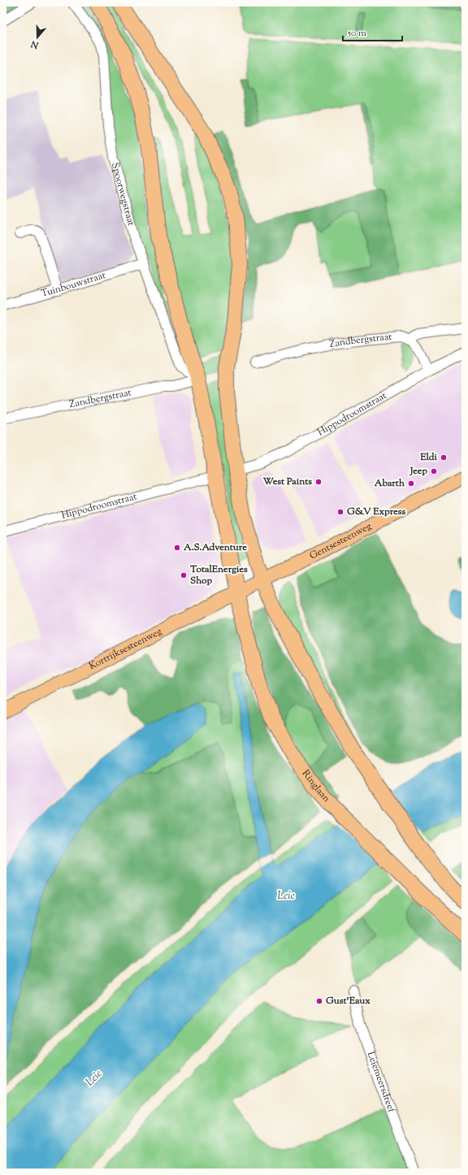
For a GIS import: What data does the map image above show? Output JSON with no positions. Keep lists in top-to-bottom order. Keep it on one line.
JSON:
{"streets":{"highway":["Ringlaan"],"main road":["Gentsesteenweg","Kortrijksesteenweg"],"street":["Spoorwegstraat","Tuinbouwstraat","Zandbergstraat","Hippodroomstraat","Leiemeersdreef"]},"crossings":[["Spoorwegstraat","Tuinbouwstraat"],["Spoorwegstraat","Zandbergstraat"],["Spoorwegstraat","Ringlaan"],["Zandbergstraat","Ringlaan"],["Hippodroomstraat","Ringlaan"],["Gentsesteenweg","Kortrijksesteenweg"],["Gentsesteenweg","Ringlaan"],["Kortrijksesteenweg","Ringlaan"]],"water":["Leie"],"places":["Eldi","Jeep","West Paints","Abarth","G&V Express","A.S.Adventure","TotalEnergies Shop","Gust'Eaux"],"scale_bar":"50 m","north":"bottom"}
